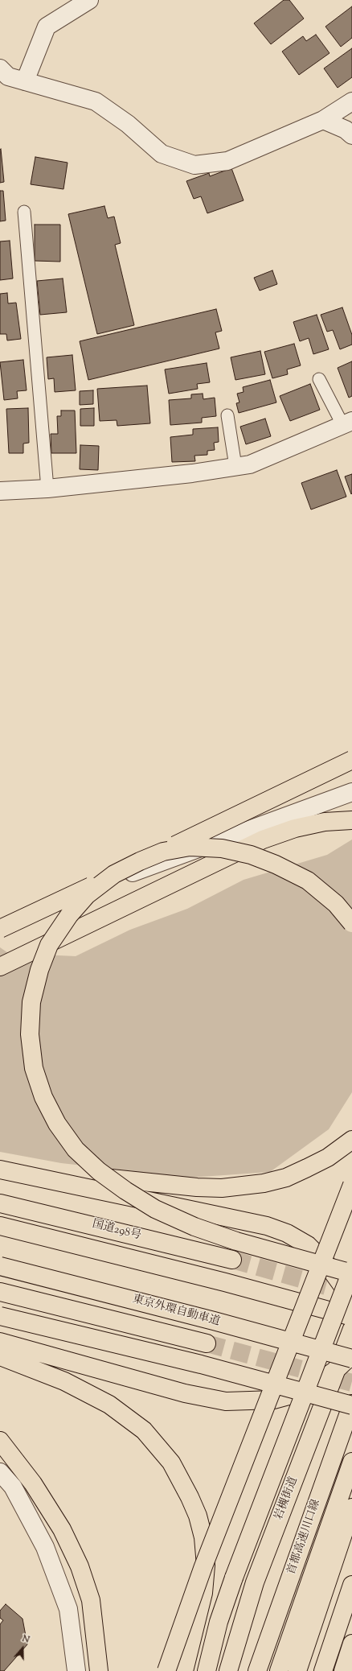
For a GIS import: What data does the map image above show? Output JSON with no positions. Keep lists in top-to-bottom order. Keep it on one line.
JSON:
{"streets":{"highway":["国道298号","東京外環自動車道","岩槻街道","首都高速川口線"]},"north":"top"}
